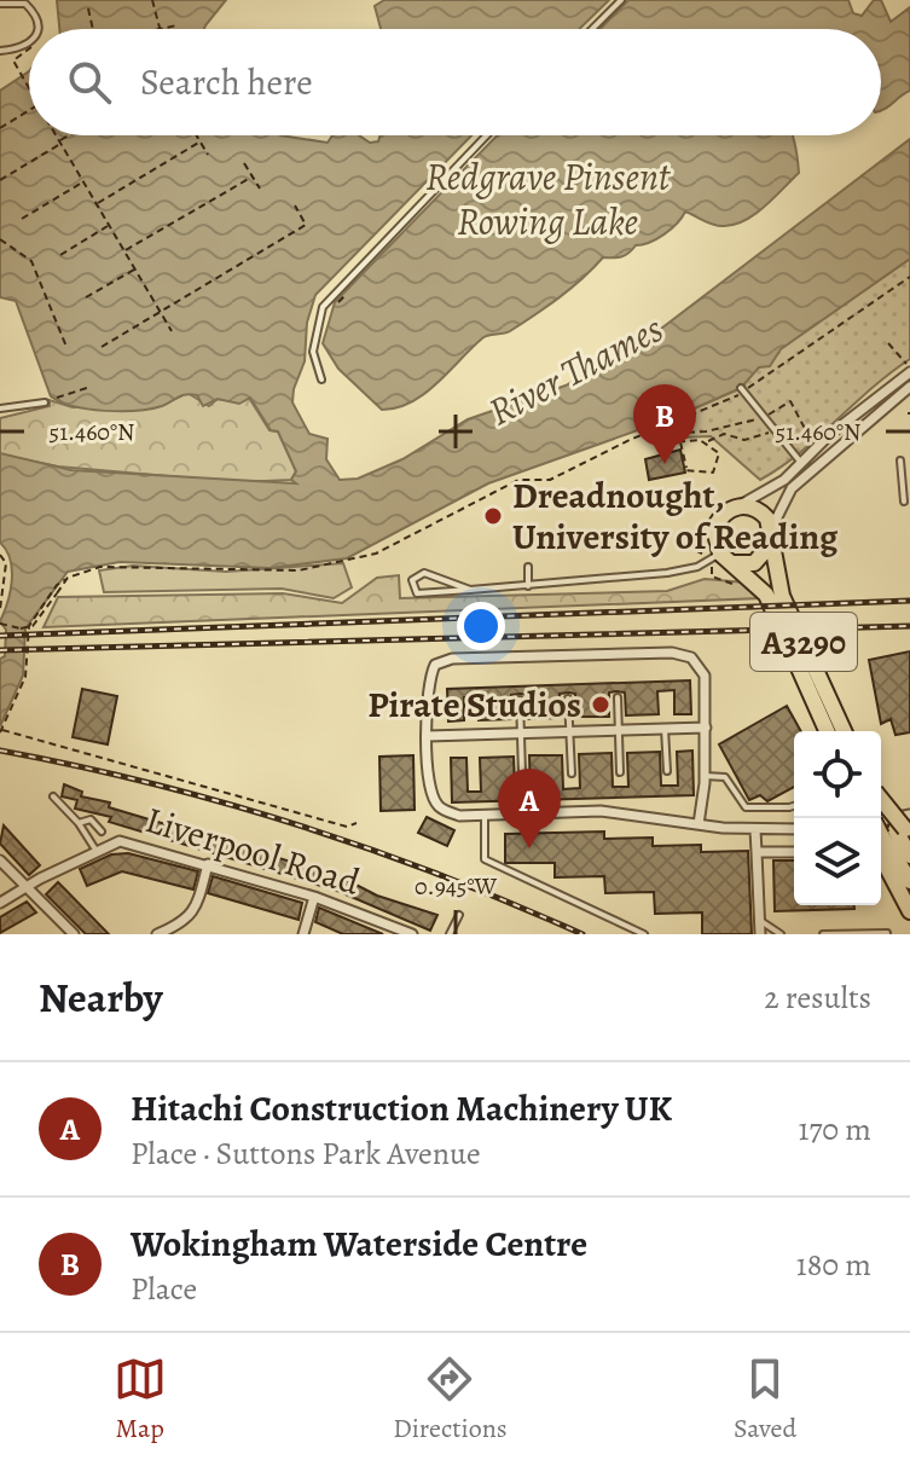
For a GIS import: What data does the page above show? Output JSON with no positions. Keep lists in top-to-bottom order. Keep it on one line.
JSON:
{"streets":{"main road":["A3290"],"street":["Liverpool Road"]},"water":["Redgrave Pinsent Rowing Lake","River Thames"],"places":["Dreadnought, University of Reading","Pirate Studios"],"page":{"search":"Search here","pins":["B","A"],"heading":["Nearby","2 results"],"list":[{"mark":"A","name":"Hitachi Construction Machinery UK","note":"Place · Suttons Park Avenue","value":"170 m"},{"mark":"B","name":"Wokingham Waterside Centre","note":"Place","value":"180 m"}],"nav":["Map","Directions","Saved"]},"coordinates":["51.460°N","0.945°W"]}
